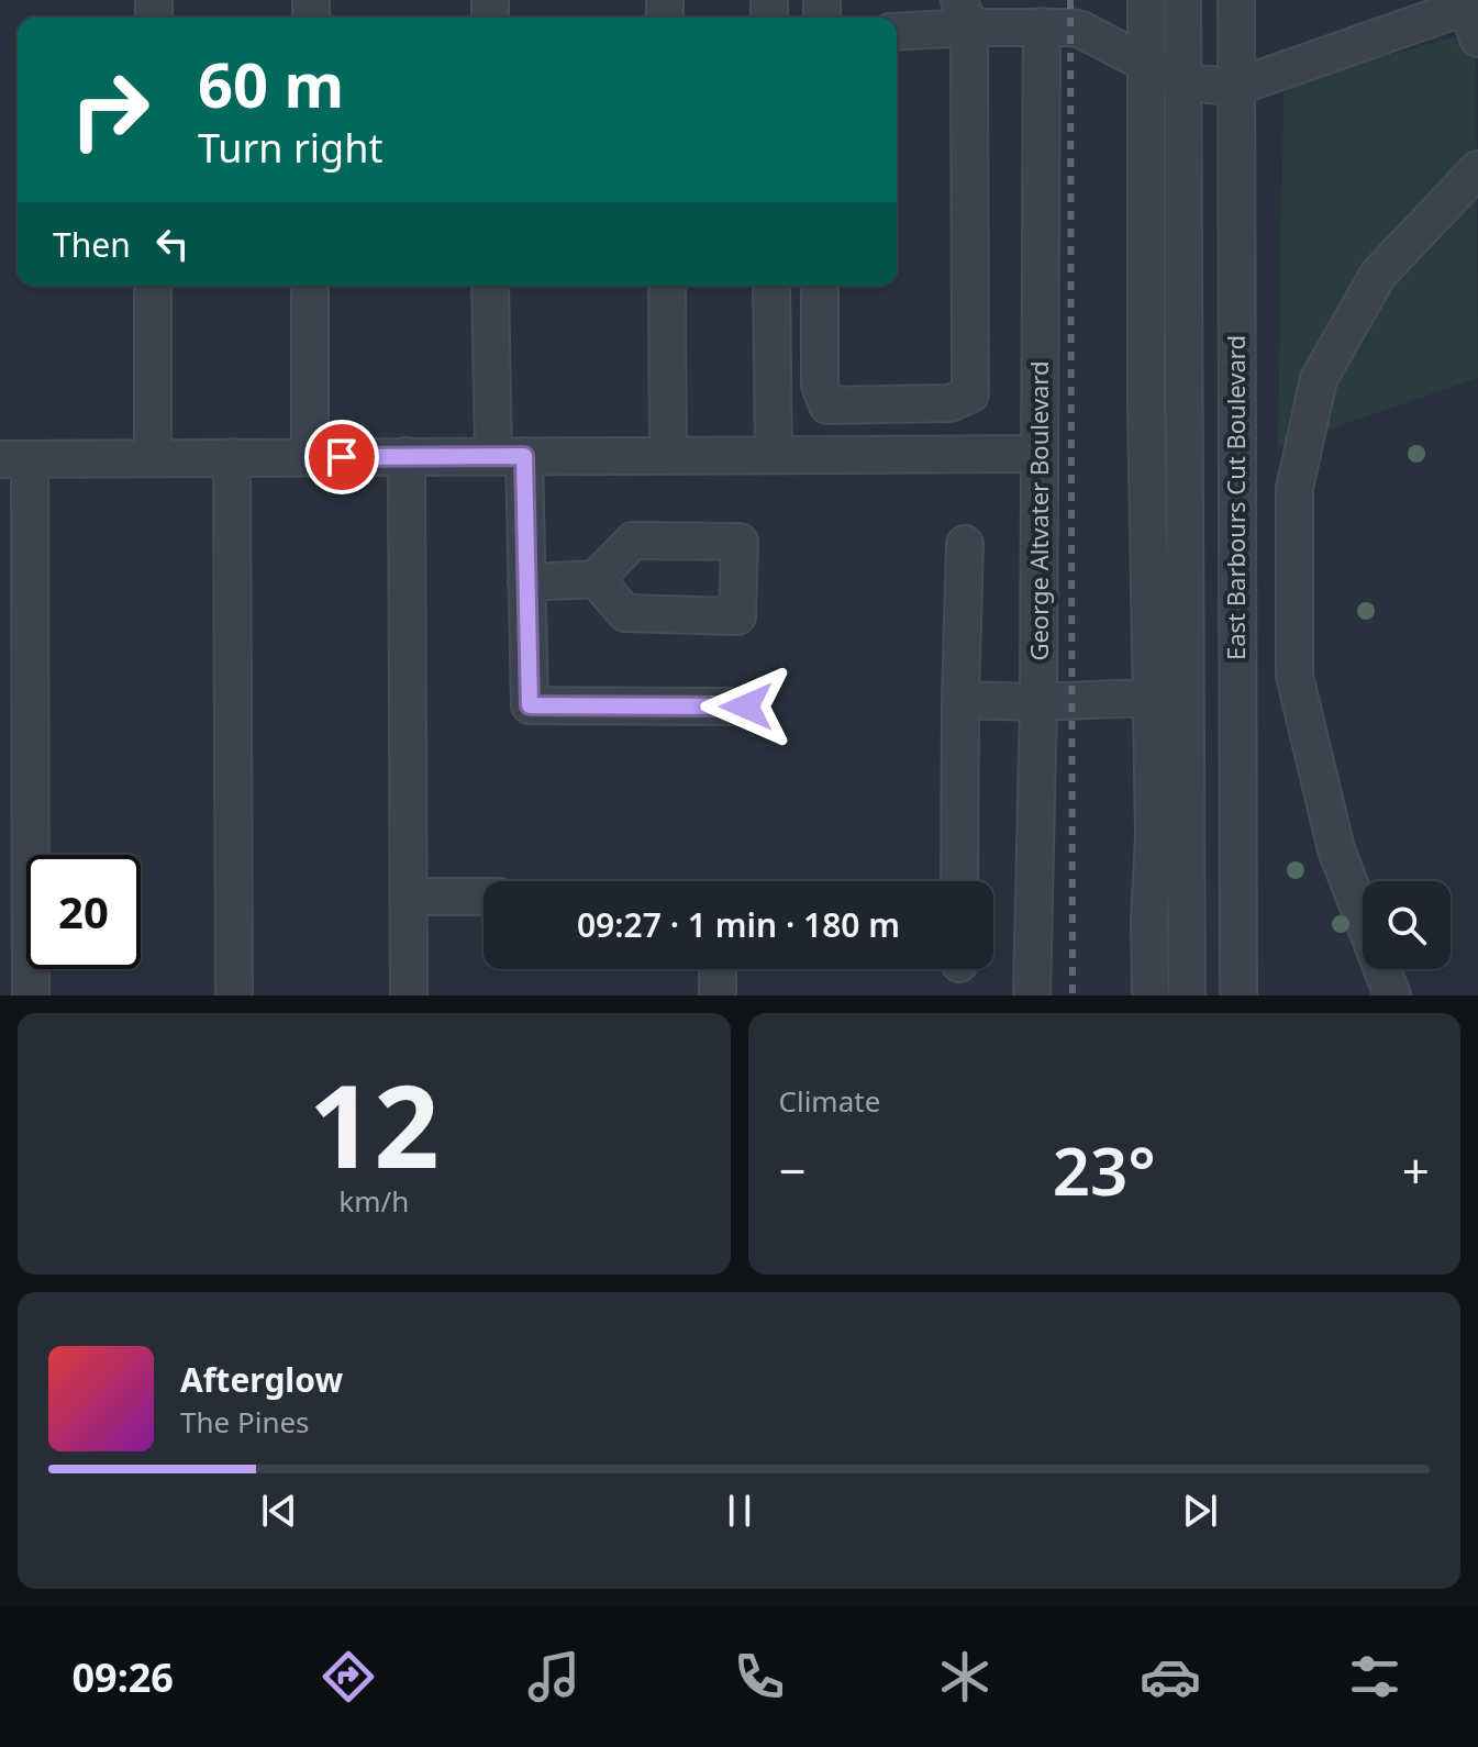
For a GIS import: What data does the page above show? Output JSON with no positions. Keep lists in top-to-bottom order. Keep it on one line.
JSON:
{"streets":{"street":["East Barbours Cut Boulevard","George Altvater Boulevard"]},"page":{"turn":["60 m","Turn right"],"then":"Then","limit":"20","trip":"09:27 · 1 min · 180 m","tile":[["12","km/h"],"Climate"],"heat":["−","23°","+"],"song":["Afterglow","The Pines"],"tabs":"09:26"}}
